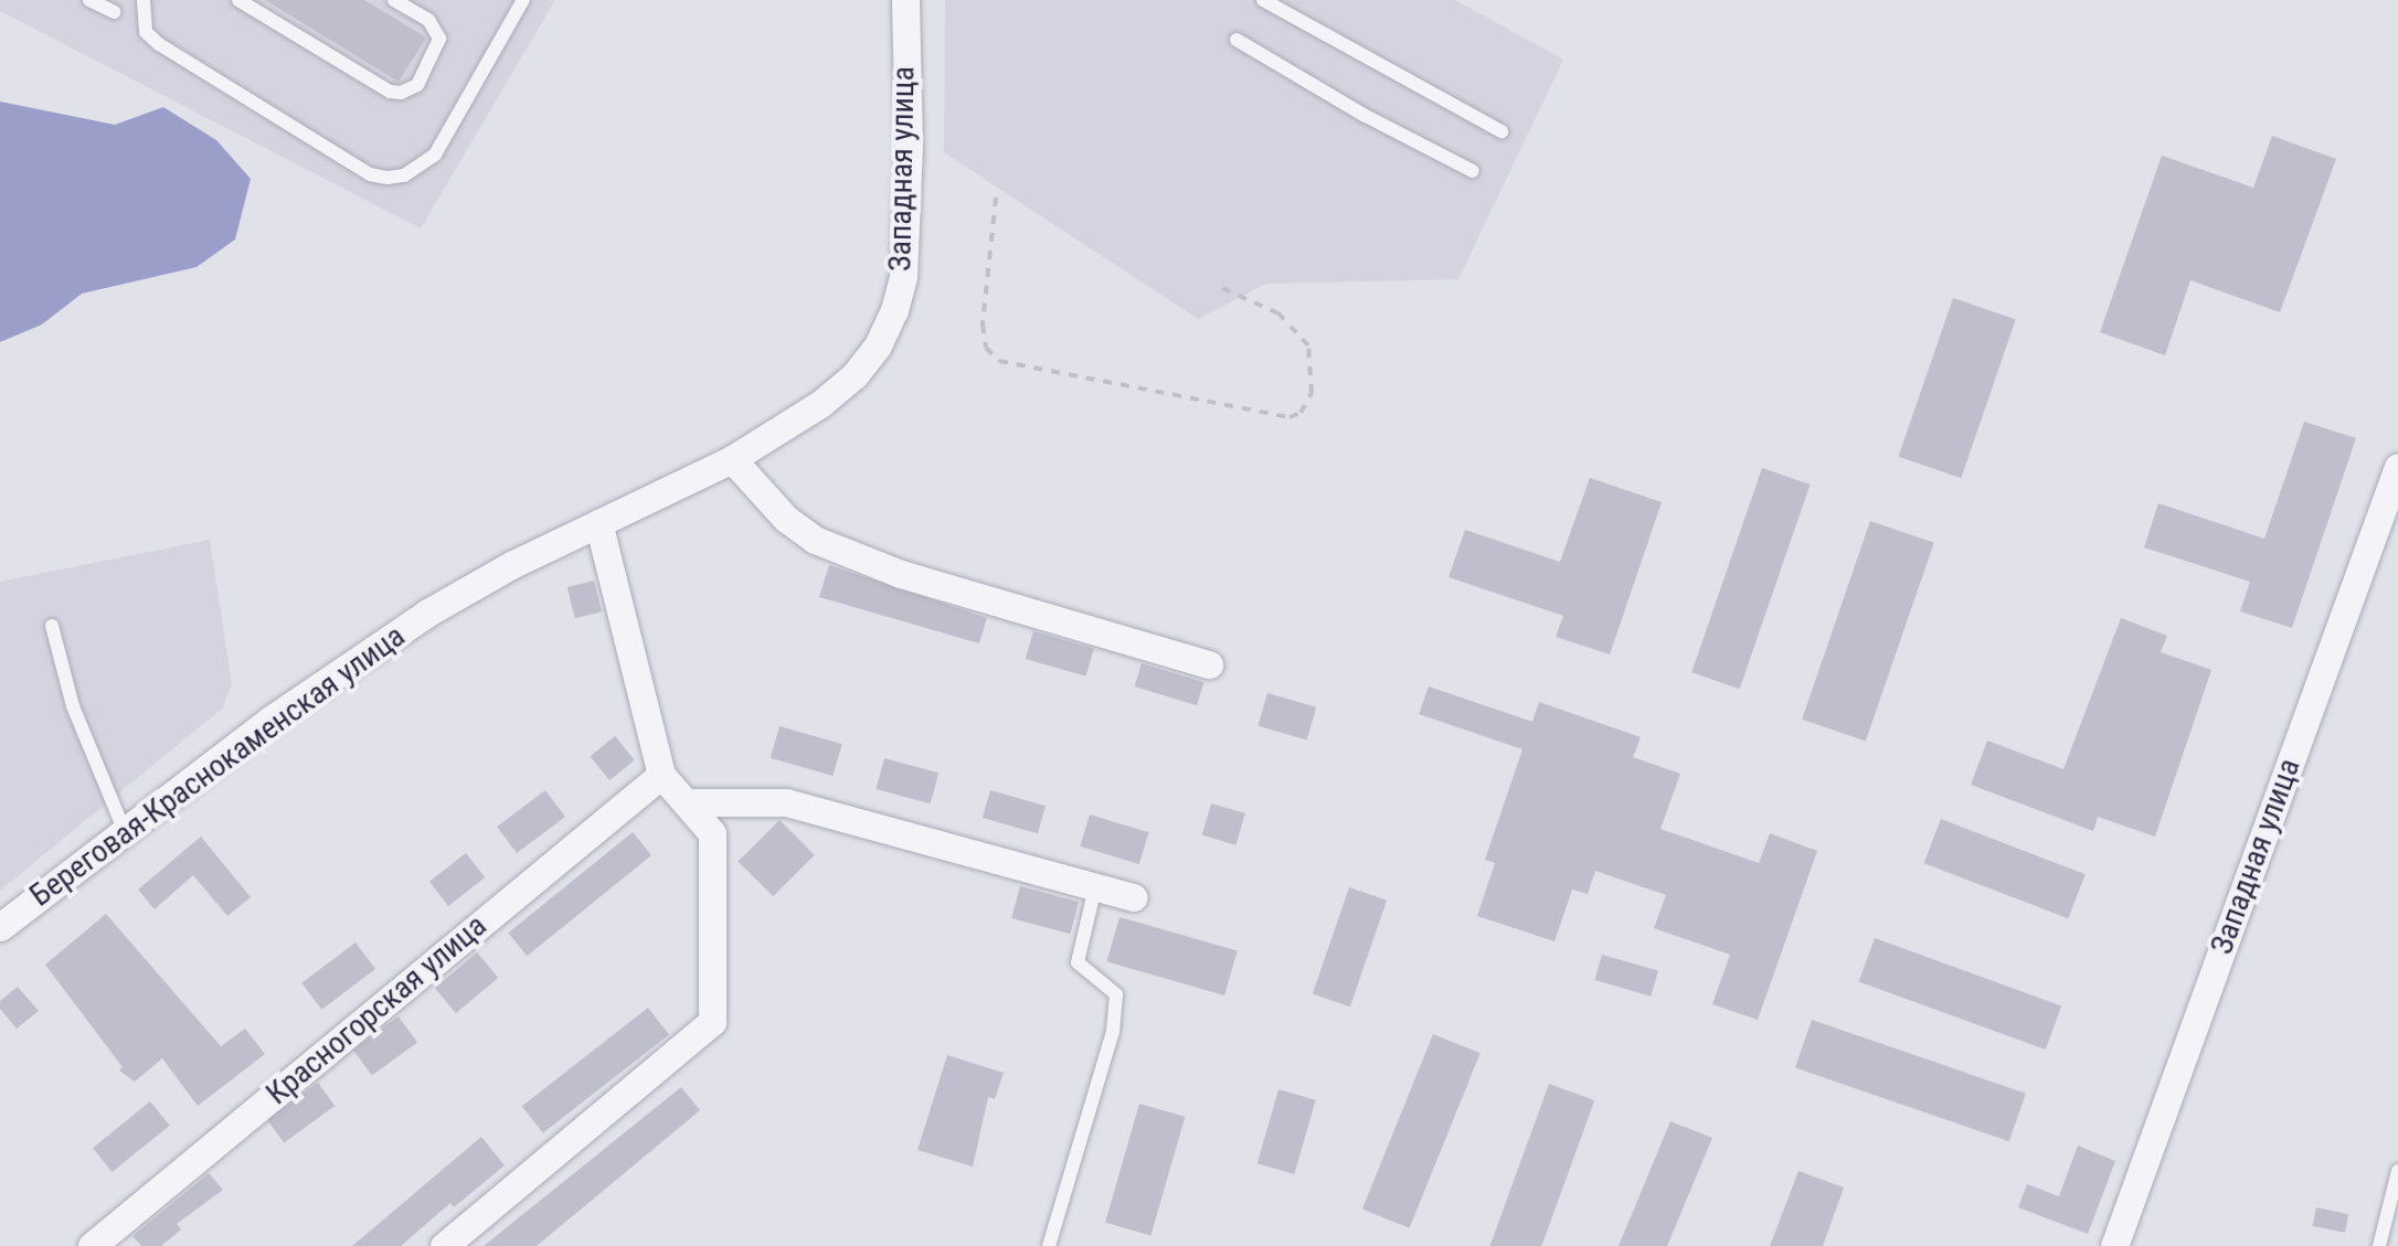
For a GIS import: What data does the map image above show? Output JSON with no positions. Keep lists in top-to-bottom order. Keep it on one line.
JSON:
{"streets":{"street":["Западная улица","Береговая-Краснокаменская улица","Красногорская улица"]},"crossings":[["Западная улица","Береговая-Краснокаменская улица"]]}
